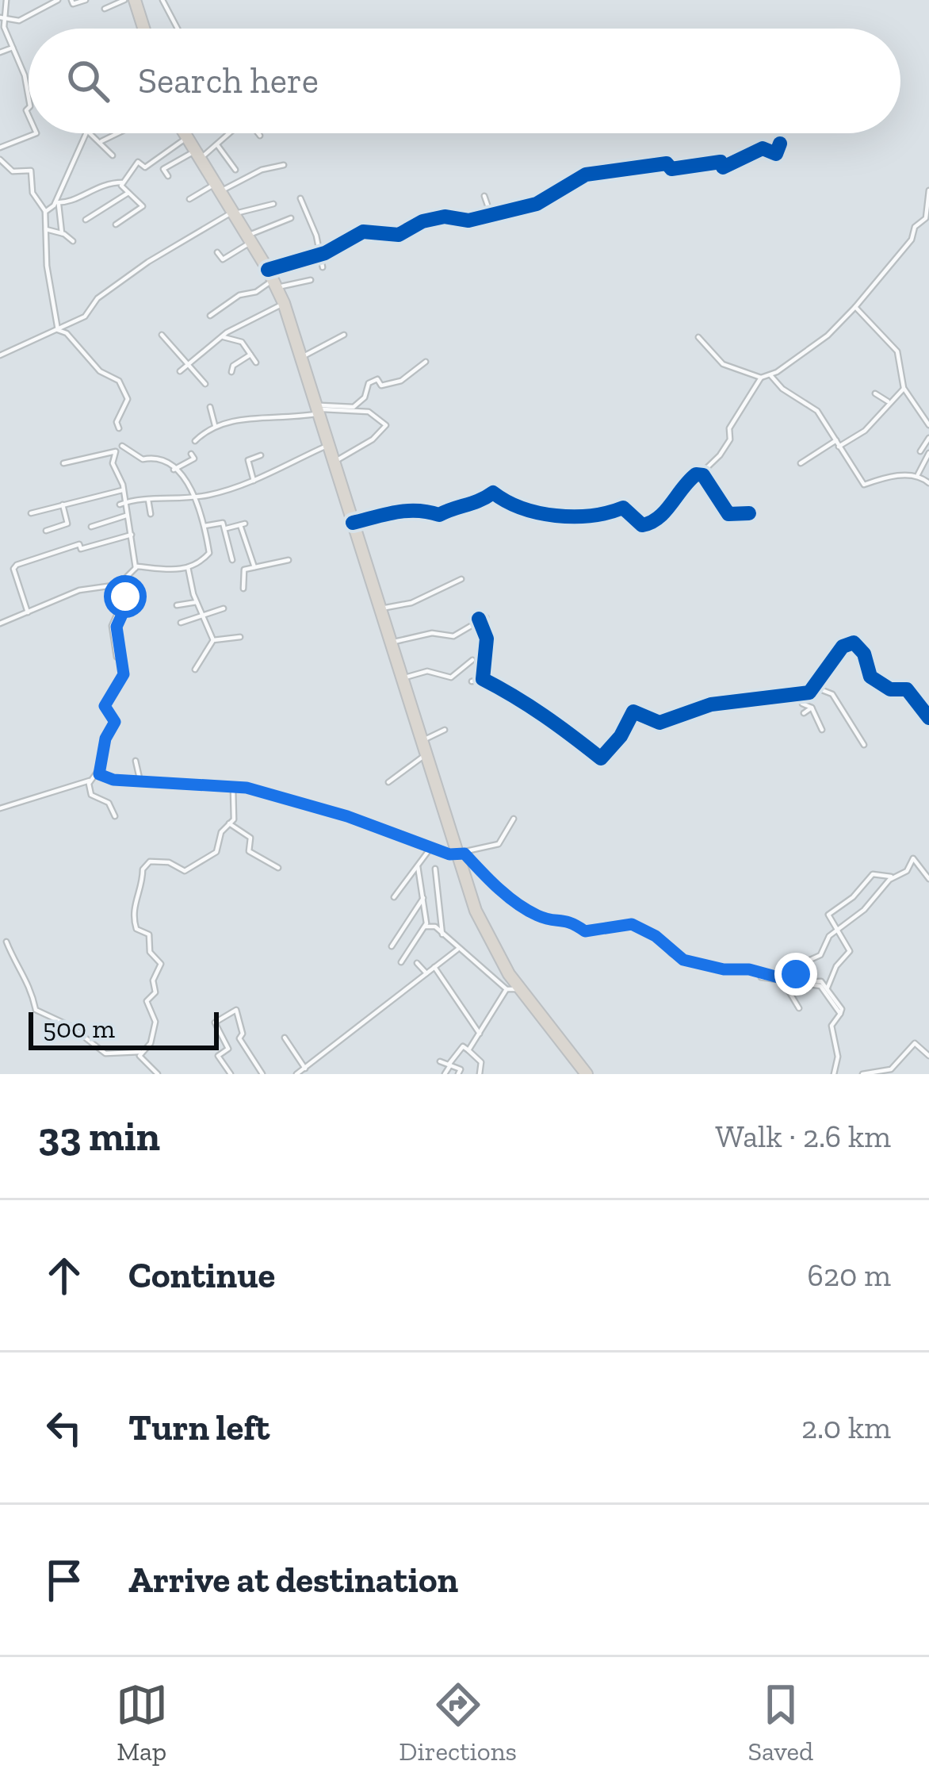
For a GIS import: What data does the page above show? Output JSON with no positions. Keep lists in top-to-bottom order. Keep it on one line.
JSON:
{"scale_bar":"500 m","page":{"search":"Search here","scale":"500 m","heading":["33 min","Walk · 2.6 km"],"list":[["Continue","620 m"],["Turn left","2.0 km"],"Arrive at destination"],"nav":["Map","Directions","Saved"]}}
